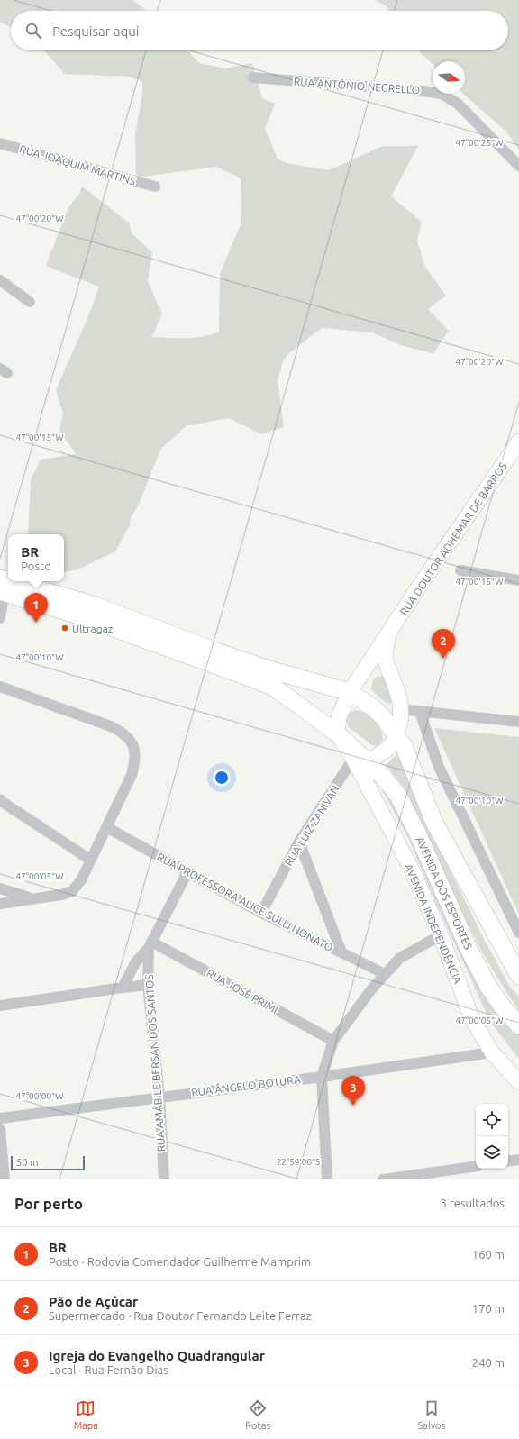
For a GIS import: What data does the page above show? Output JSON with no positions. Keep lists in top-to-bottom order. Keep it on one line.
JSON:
{"streets":{"main road":["AVENIDA DOS ESPORTES"],"street":["RUA ANTÔNIO NEGRELLO","RUA JOAQUIM MARTINS","RUA DOUTOR ADHEMAR DE BARROS","RUA LUIZ ZANIVAN","RUA PROFESSORA ALICE SULLI NONATO","AVENIDA INDEPENDÊNCIA","RUA JOSÉ PRIMI","RUA AMÁBILE BERSAN DOS SANTOS","RUA ÂNGELO BOTURA"]},"crossings":[["RUA DOUTOR ADHEMAR DE BARROS","AVENIDA DOS ESPORTES"],["RUA LUIZ ZANIVAN","AVENIDA DOS ESPORTES"],["RUA LUIZ ZANIVAN","RUA PROFESSORA ALICE SULLI NONATO"],["RUA LUIZ ZANIVAN","AVENIDA INDEPENDÊNCIA"],["AVENIDA DOS ESPORTES","AVENIDA INDEPENDÊNCIA"],["AVENIDA INDEPENDÊNCIA","RUA ÂNGELO BOTURA"],["RUA JOSÉ PRIMI","RUA AMÁBILE BERSAN DOS SANTOS"],["RUA AMÁBILE BERSAN DOS SANTOS","RUA ÂNGELO BOTURA"]],"places":["Ultragaz"],"scale_bar":"50 m","north":"right","page":{"search":"Pesquisar aqui","popup":["BR","Posto"],"pins":["1","2","3"],"scale":"50 m","heading":["Por perto","3 resultados"],"list":[{"mark":"1","name":"BR","note":"Posto · Rodovia Comendador Guilherme Mamprim","value":"160 m"},{"mark":"2","name":"Pão de Açúcar","note":"Supermercado · Rua Doutor Fernando Leite Ferraz","value":"170 m"},{"mark":"3","name":"Igreja do Evangelho Quadrangular","note":"Local · Rua Fernão Dias","value":"240 m"}],"nav":["Mapa","Rotas","Salvos"]},"coordinates":["47°00'25\"W","47°00'20\"W","47°00'15\"W","47°00'10\"W","47°00'05\"W","47°00'00\"W","22°59'00\"S"]}
